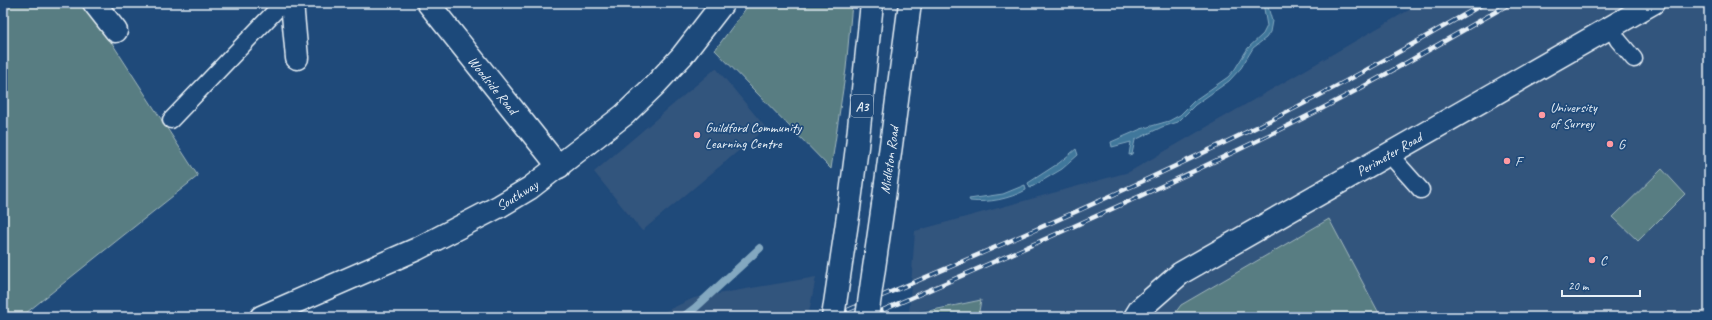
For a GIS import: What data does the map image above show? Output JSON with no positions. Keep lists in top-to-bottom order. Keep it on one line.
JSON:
{"streets":{"main road":["Woodside Road","A3","Perimeter Road","Midleton Road","Southway"]},"crossings":[["Woodside Road","Southway"]],"places":["University of Surrey","Guildford Community Learning Centre","G","F","C"],"scale_bar":"20 m"}
